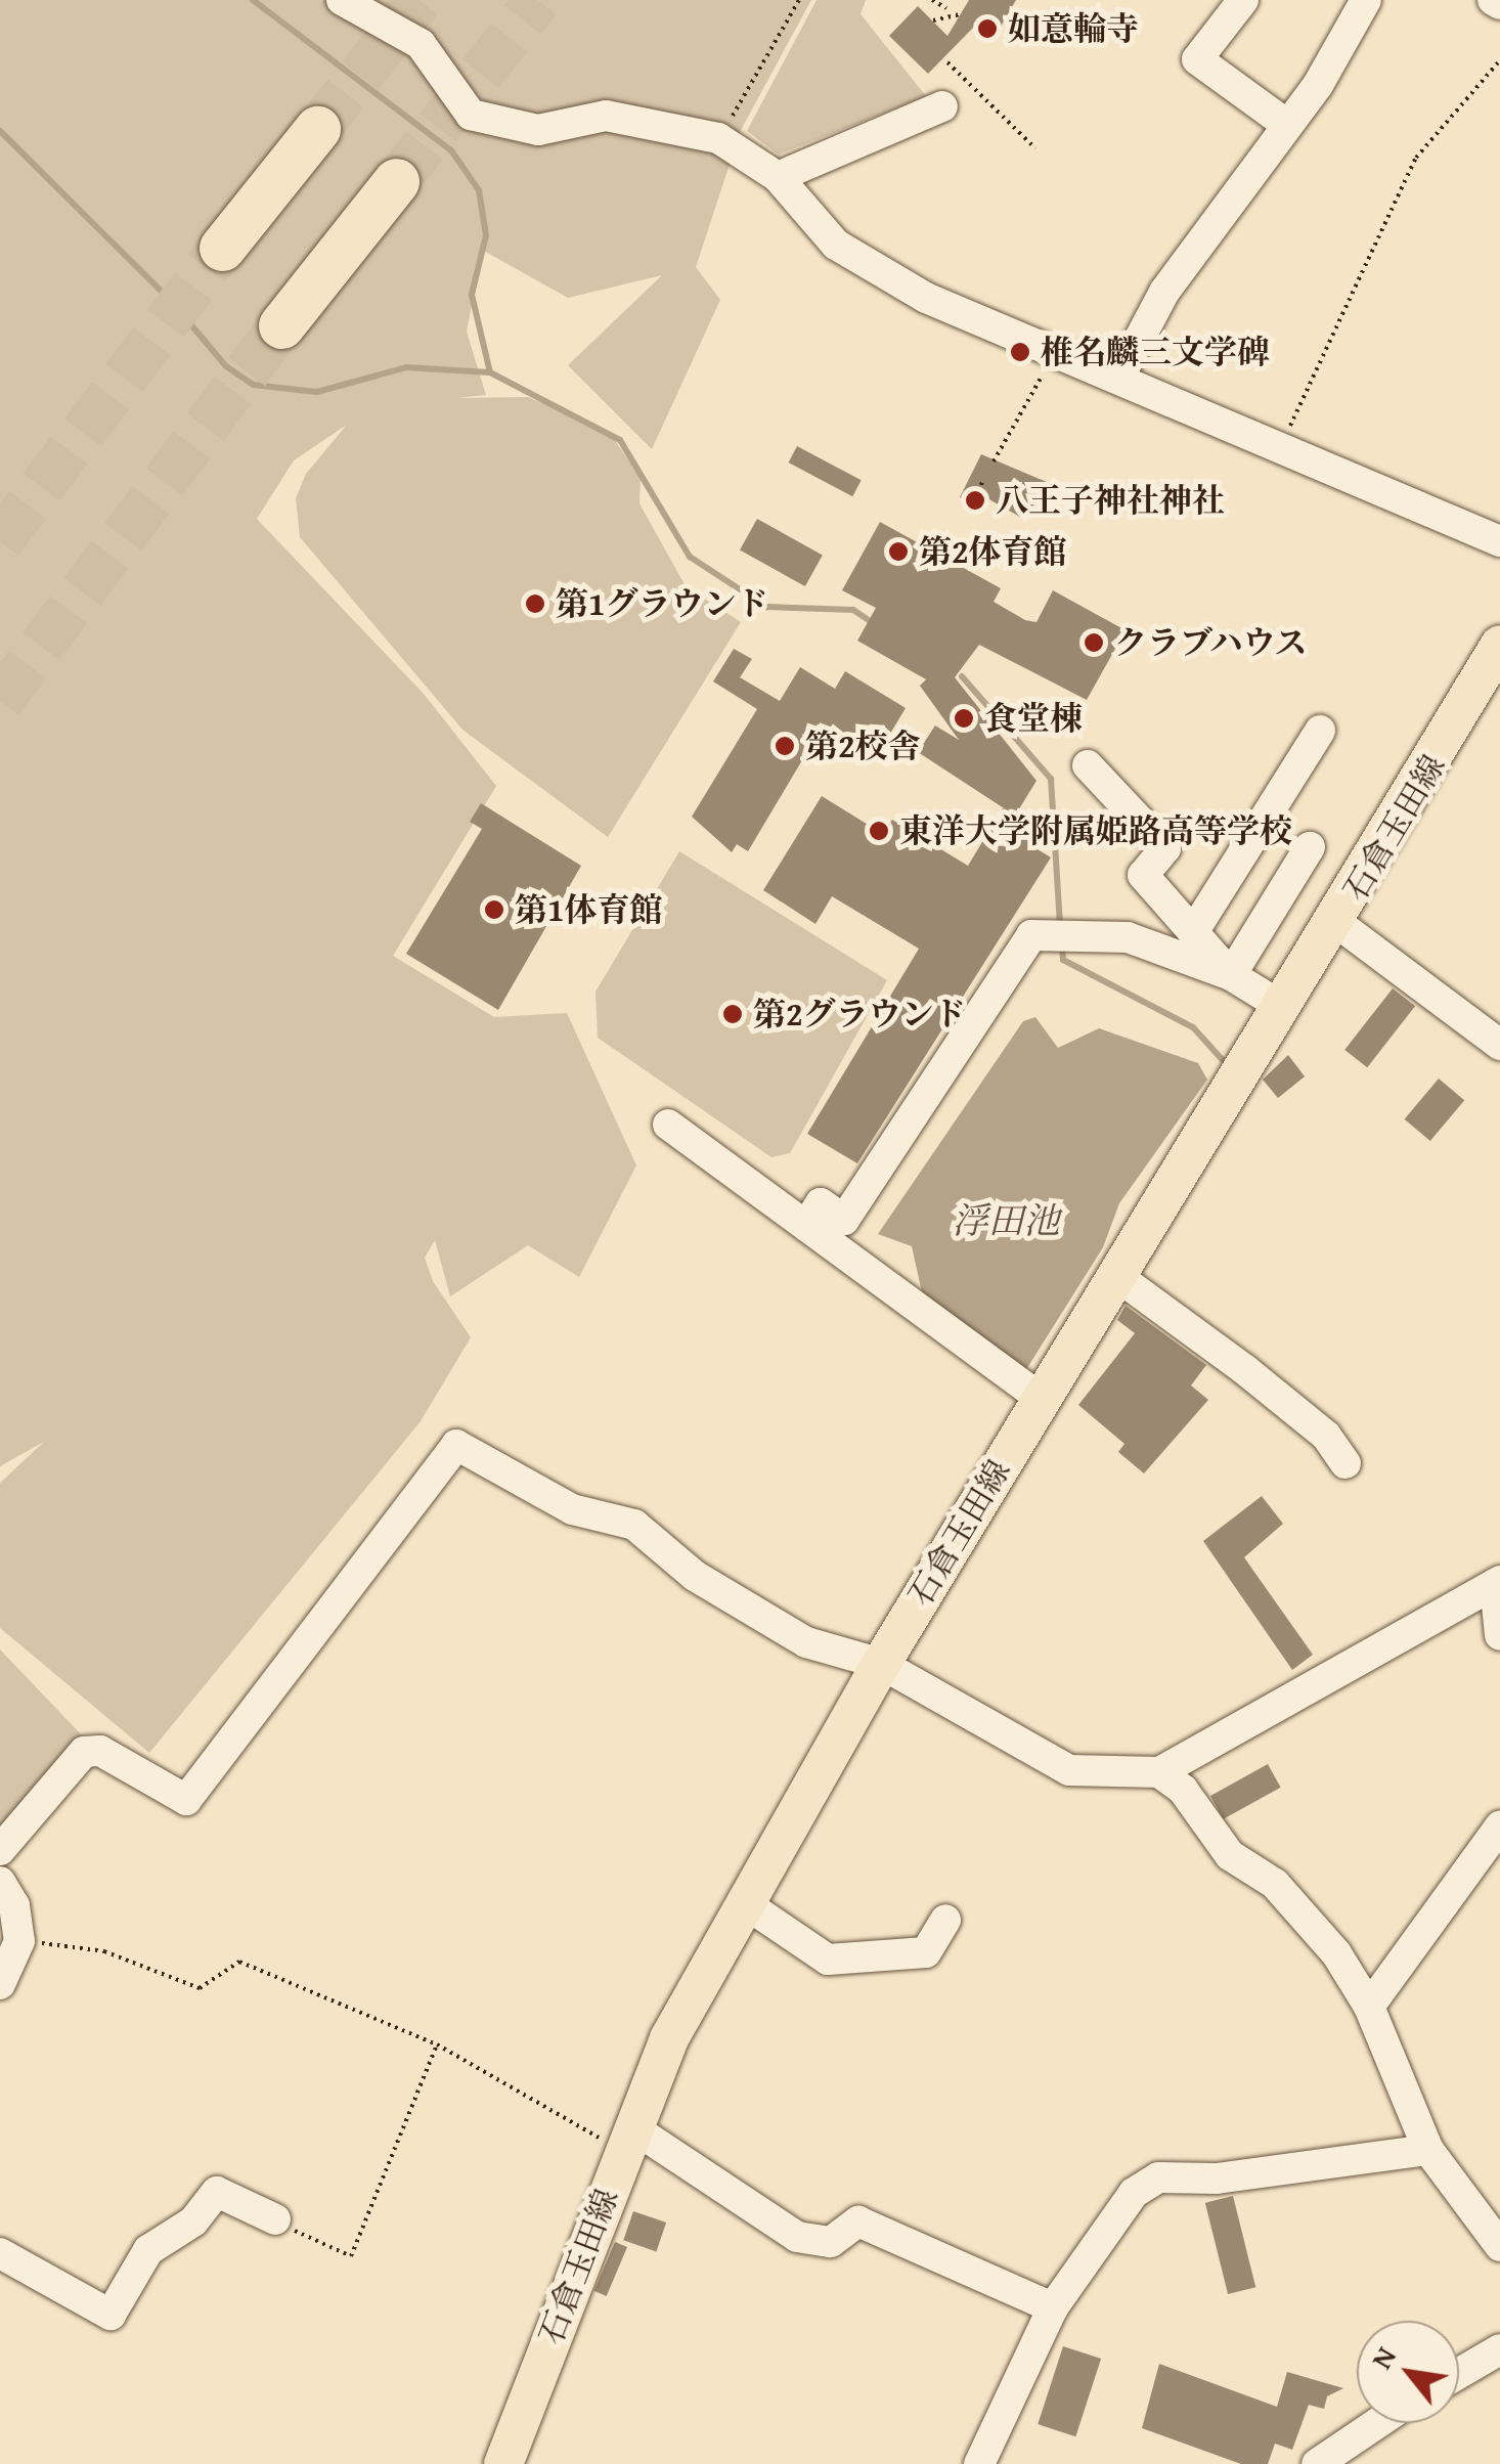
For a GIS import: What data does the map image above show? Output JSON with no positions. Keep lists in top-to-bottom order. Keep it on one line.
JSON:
{"streets":{"main road":["石倉玉田線"]},"water":["浮田池"],"places":["如意輪寺","椎名麟三文学碑","八王子神社神社","第2体育館","第1グラウンド","クラブハウス","食堂棟","第2校舎","東洋大学附属姫路高等学校","第1体育館","第2グラウンド"],"north":"top left"}
